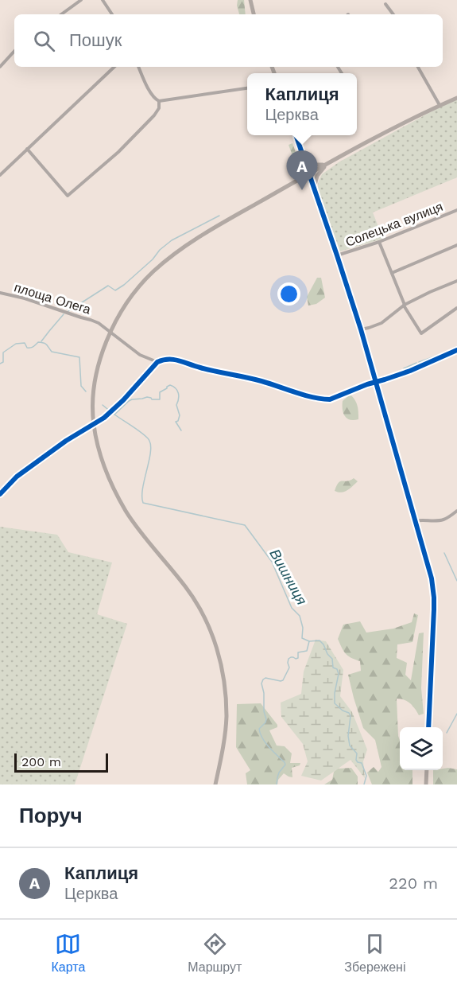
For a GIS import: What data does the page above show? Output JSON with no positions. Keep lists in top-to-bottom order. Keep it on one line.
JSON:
{"streets":{"street":["Солецька вулиця","площа Олега"]},"water":["Вишниця"],"scale_bar":"200 m","page":{"search":"Пошук","popup":["Каплиця","Церква"],"pins":"A","scale":"200 m","heading":"Поруч","list":[{"mark":"A","name":"Каплиця","note":"Церква","value":"220 m"}],"nav":["Карта","Маршрут","Збережені"]}}
